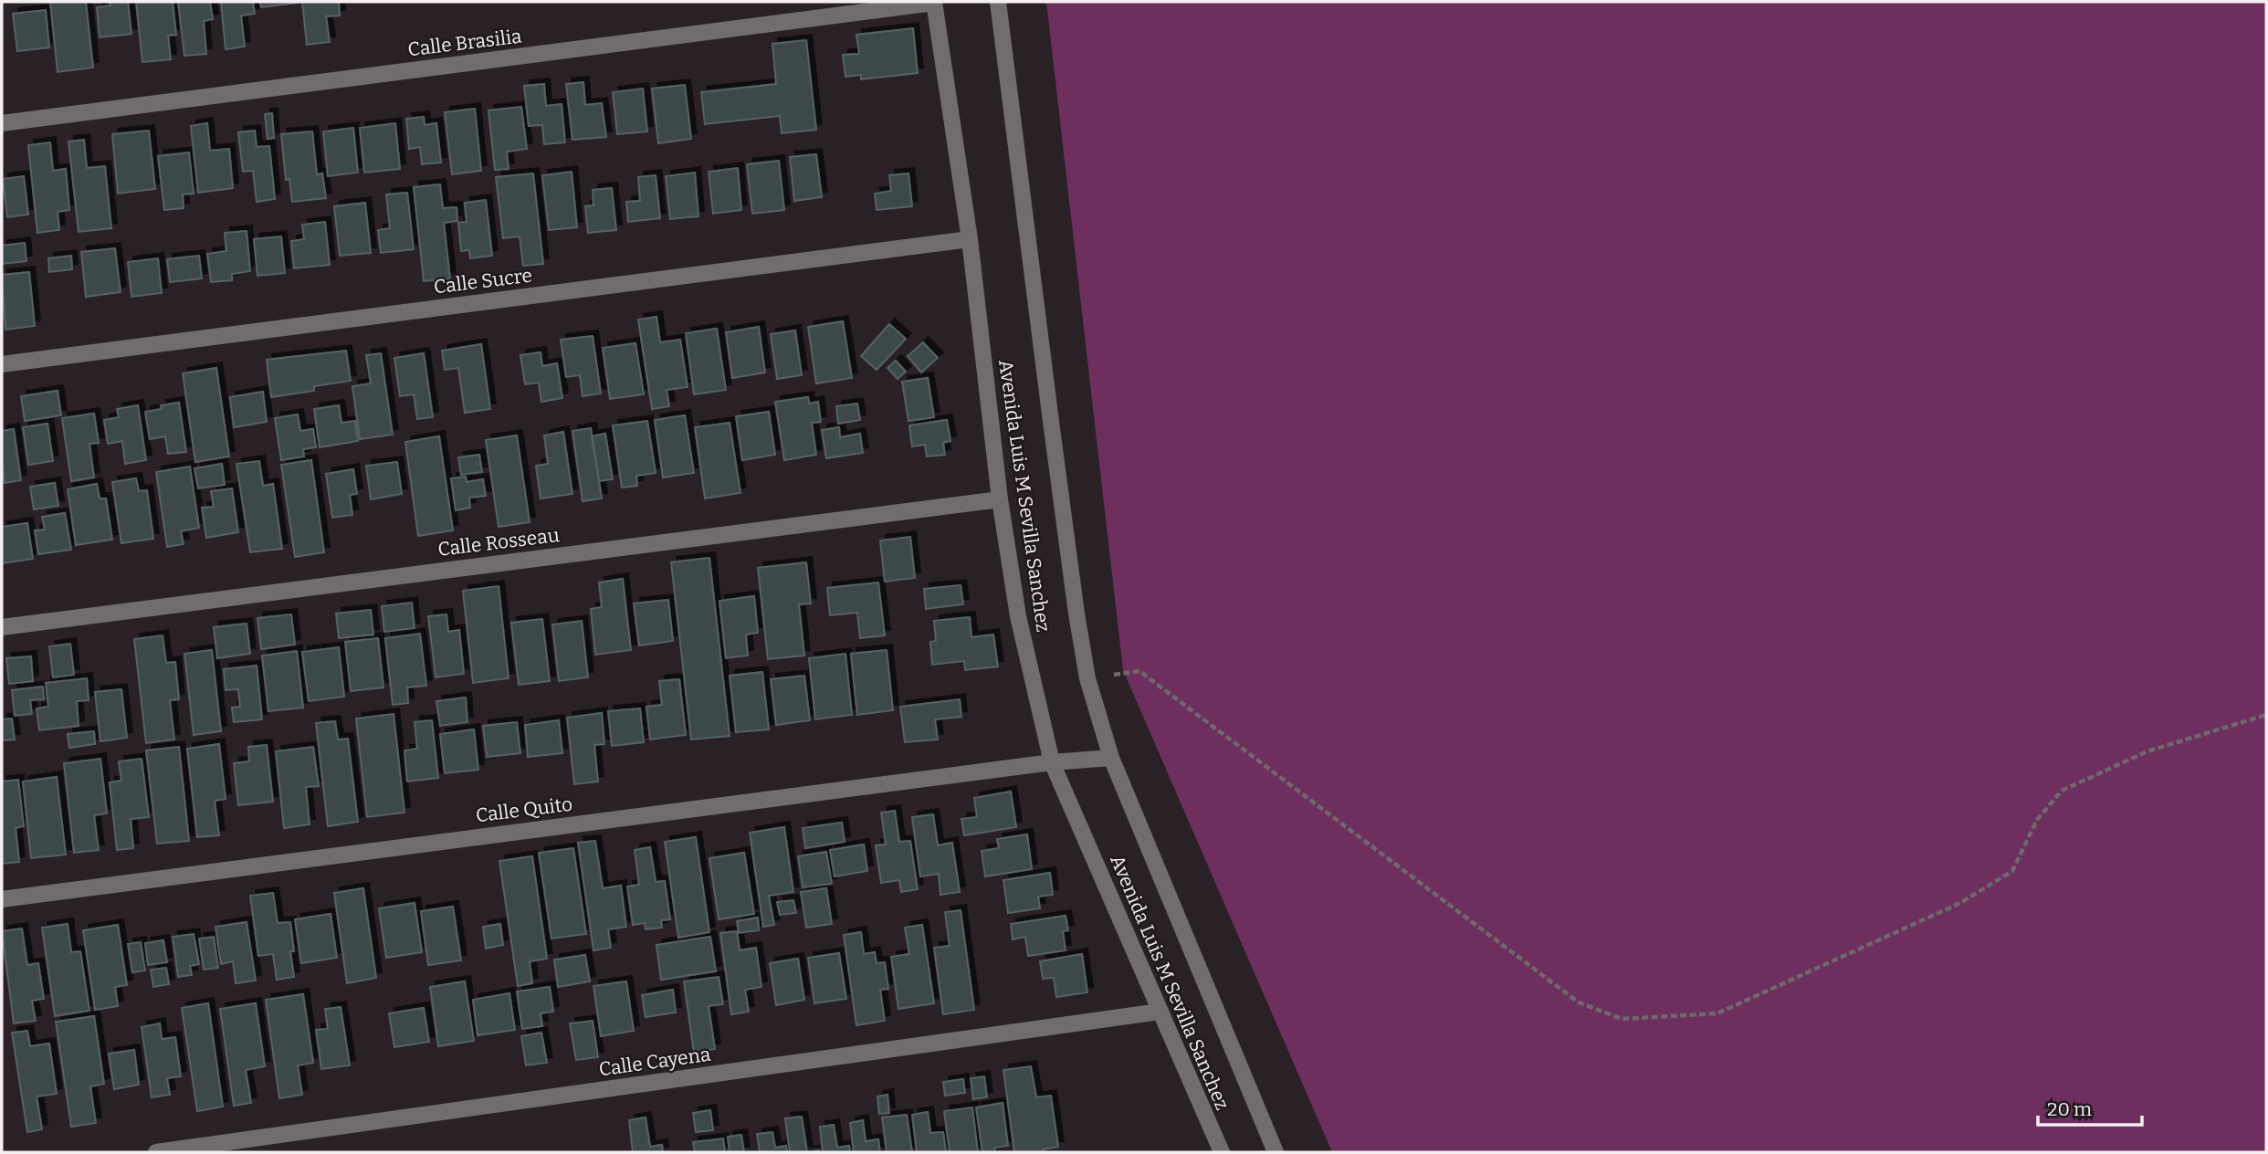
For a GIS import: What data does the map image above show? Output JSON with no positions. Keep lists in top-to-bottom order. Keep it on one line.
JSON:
{"streets":{"street":["Calle Brasilia","Calle Sucre","Avenida Luis M Sevilla Sanchez","Calle Rosseau","Calle Quito","Calle Cayena"]},"crossings":[["Calle Brasilia","Avenida Luis M Sevilla Sanchez"],["Calle Sucre","Avenida Luis M Sevilla Sanchez"],["Avenida Luis M Sevilla Sanchez","Calle Rosseau"],["Avenida Luis M Sevilla Sanchez","Calle Quito"],["Avenida Luis M Sevilla Sanchez","Calle Cayena"]],"scale_bar":"20 m"}
